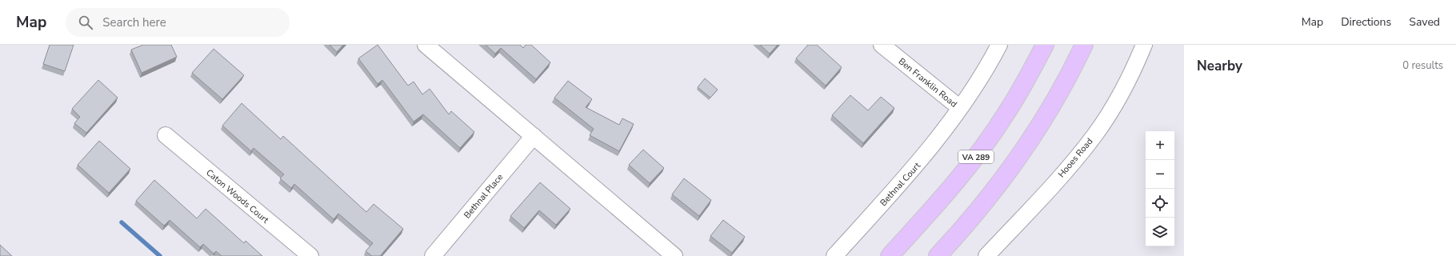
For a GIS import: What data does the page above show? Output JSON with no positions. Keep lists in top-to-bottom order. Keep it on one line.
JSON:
{"streets":{"main road":["VA 289"],"street":["Ben Franklin Road","Hooes Road","Bethnal Court","Caton Woods Court","Bethnal Place"]},"crossings":[["Ben Franklin Road","Bethnal Court"]],"page":{"header":"Map","search":"Search here","nav":["Map","Directions","Saved"],"heading":["Nearby","0 results"],"map_buttons":["+","−"]}}
